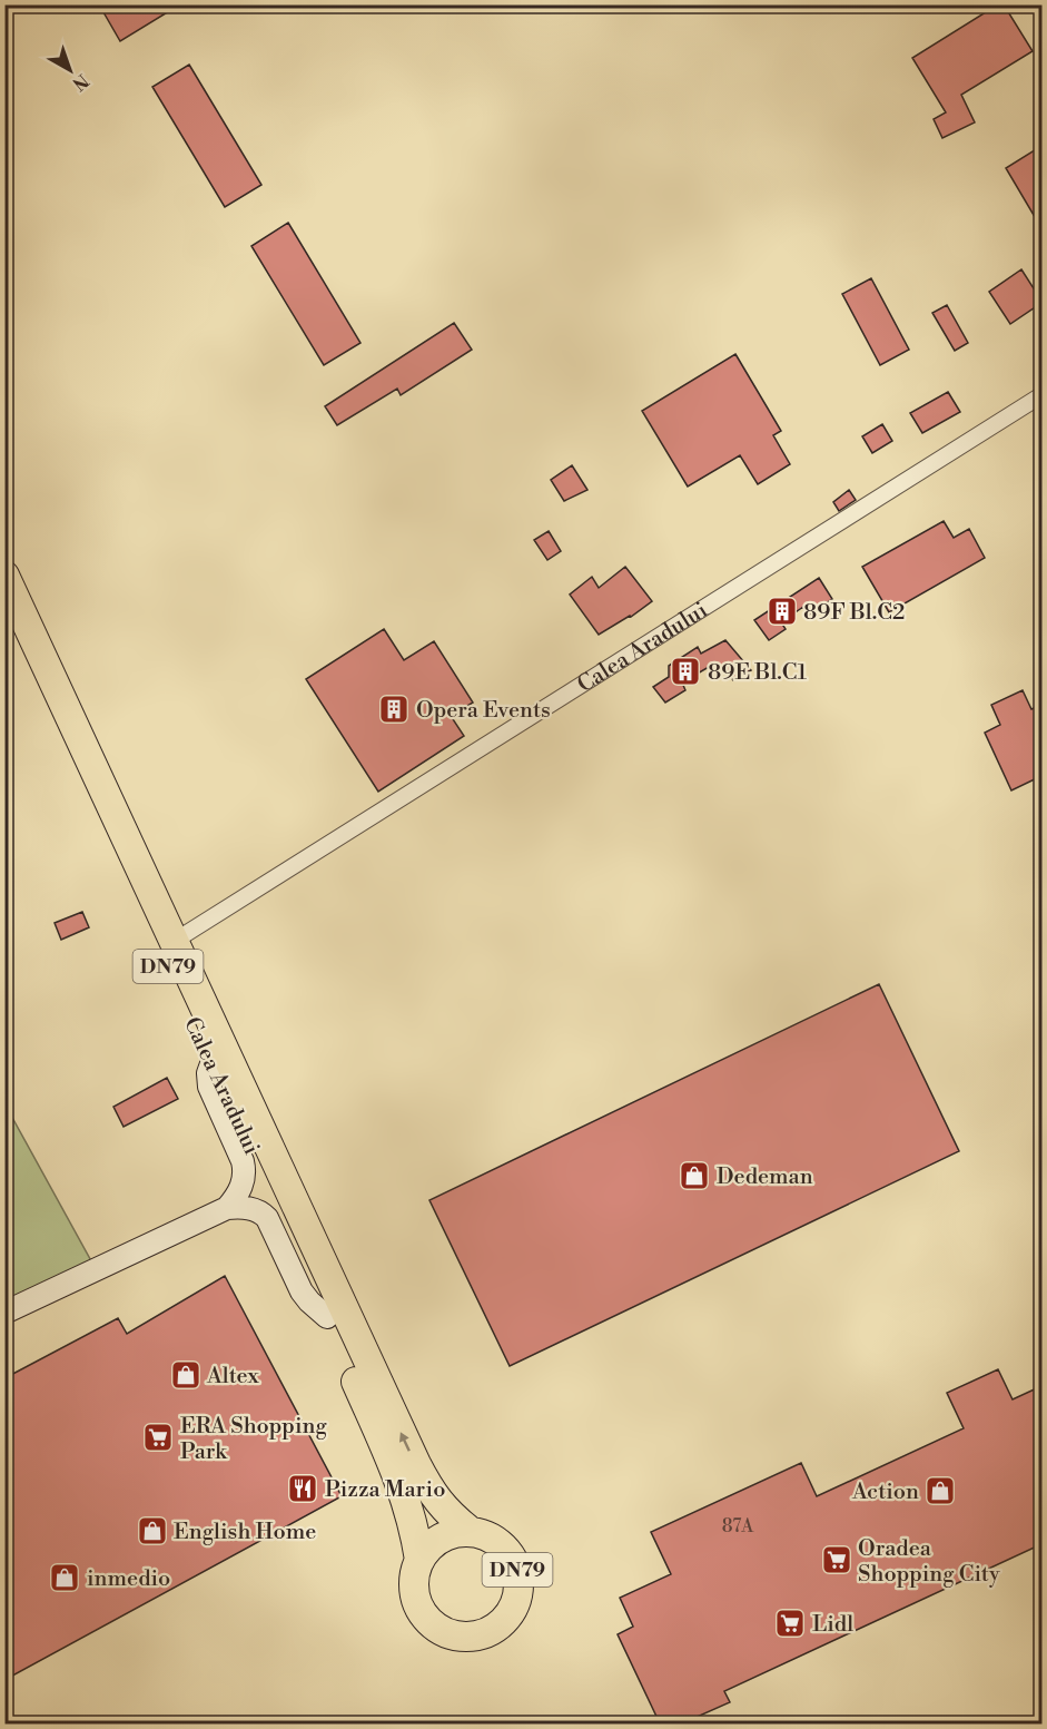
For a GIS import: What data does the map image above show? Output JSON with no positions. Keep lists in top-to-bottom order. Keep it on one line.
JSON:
{"streets":{"highway":["Calea Aradului","DN79"]},"crossings":[["Calea Aradului","DN79"]],"places":{"building":["89F Bl.C2","89E Bl.C1","Opera Events"],"shop":["Dedeman","Altex","Action","English Home","inmedio"],"supermarket":["ERA Shopping Park","Oradea Shopping City","Lidl"],"restaurant":["Pizza Mario"]},"house_numbers":["87A"],"north":"bottom right"}
